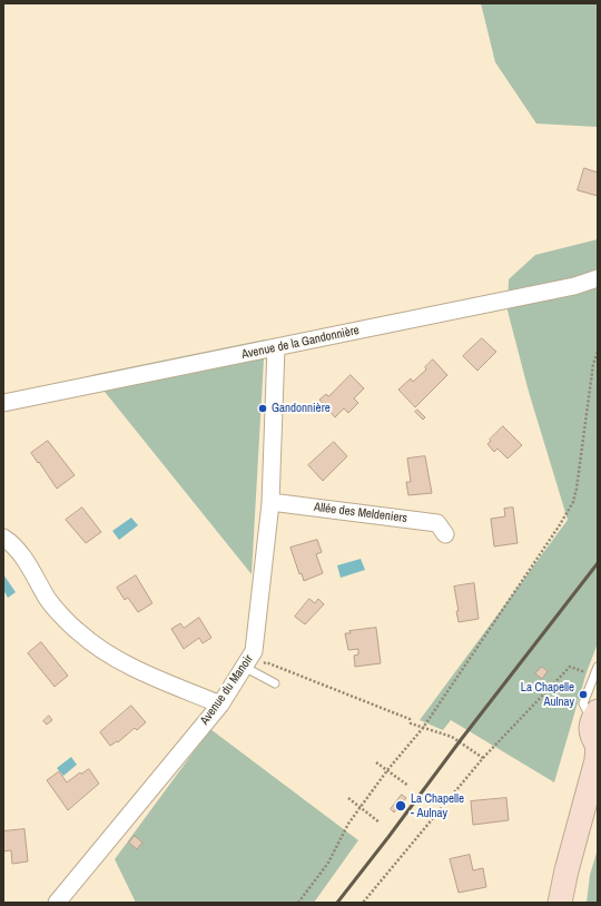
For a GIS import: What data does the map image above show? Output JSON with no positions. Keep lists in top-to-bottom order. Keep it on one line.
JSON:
{"streets":{"street":["Avenue de la Gandonnière","Allée des Meldeniers","Avenue du Manoir"]},"crossings":[["Avenue de la Gandonnière","Avenue du Manoir"],["Allée des Meldeniers","Avenue du Manoir"]],"places":["Gandonnière","La Chapelle Aulnay","La Chapelle - Aulnay"]}
